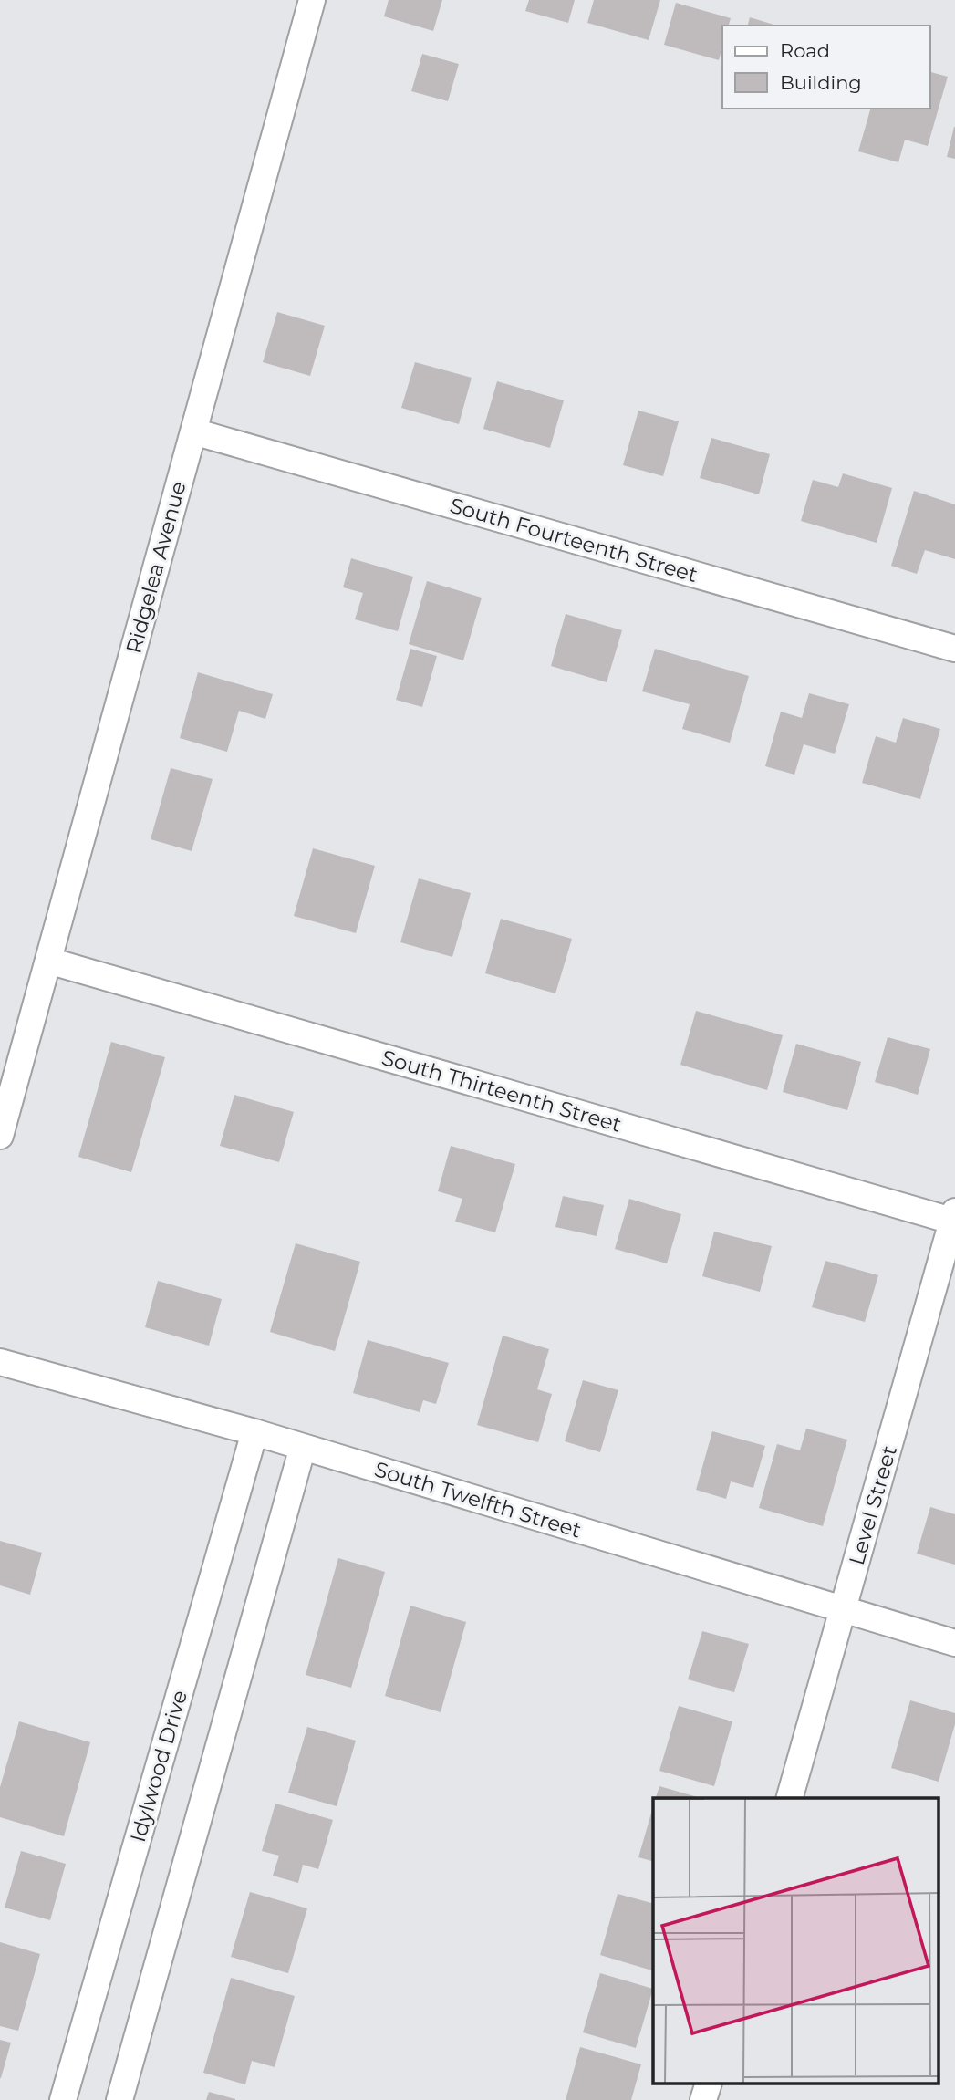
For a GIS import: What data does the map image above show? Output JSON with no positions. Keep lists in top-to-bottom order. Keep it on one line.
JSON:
{"streets":{"street":["South Fourteenth Street","Ridgelea Avenue","South Thirteenth Street","South Twelfth Street","Level Street","Idylwood Drive"]},"crossings":[["South Fourteenth Street","Ridgelea Avenue"],["Ridgelea Avenue","South Thirteenth Street"],["South Thirteenth Street","Level Street"],["South Twelfth Street","Level Street"],["South Twelfth Street","Idylwood Drive"]],"legend":["Road","Building"]}
